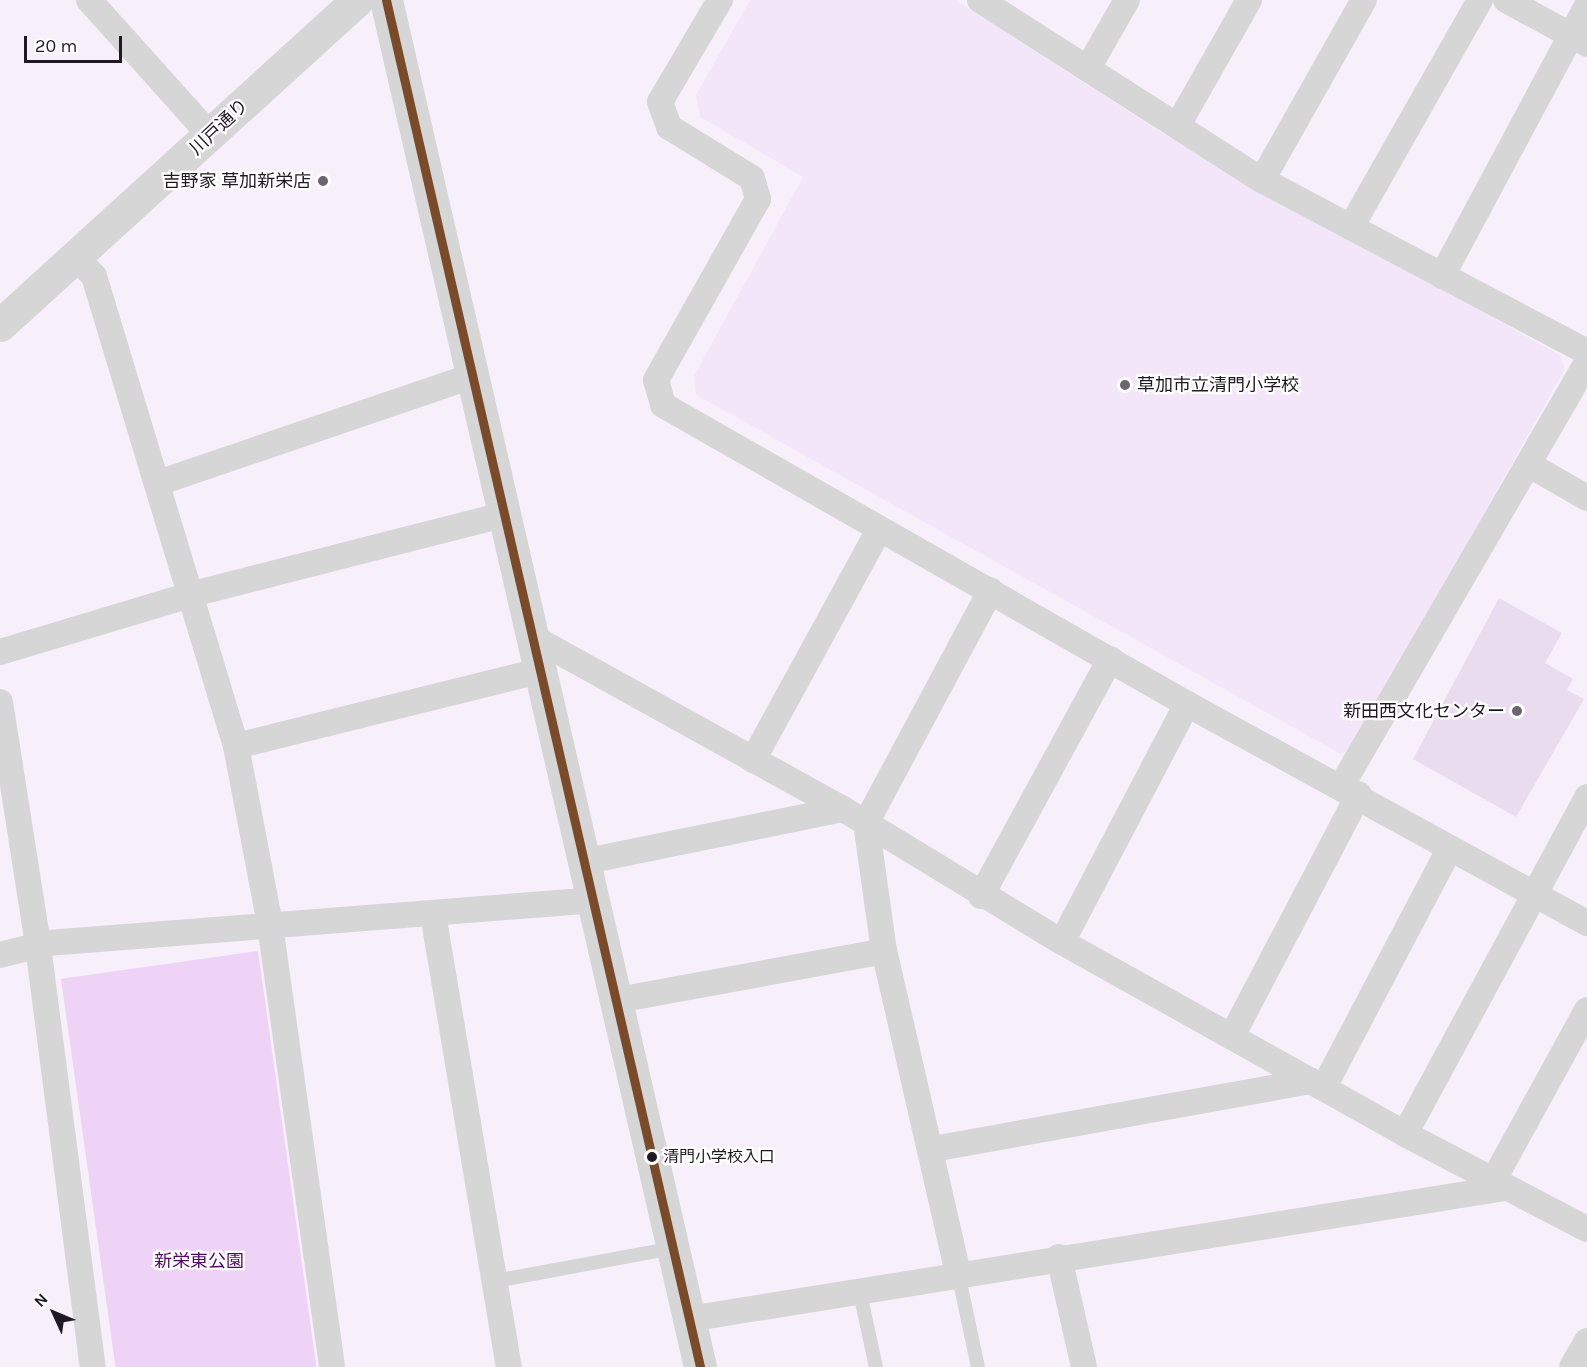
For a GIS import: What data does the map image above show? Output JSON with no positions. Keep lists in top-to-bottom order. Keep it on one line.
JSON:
{"streets":{"street":["川戸通り"]},"parks":["新栄東公園"],"places":["吉野家 草加新栄店","草加市立清門小学校","新田西文化センター","清門小学校入口"],"scale_bar":"20 m","north":"top left"}
